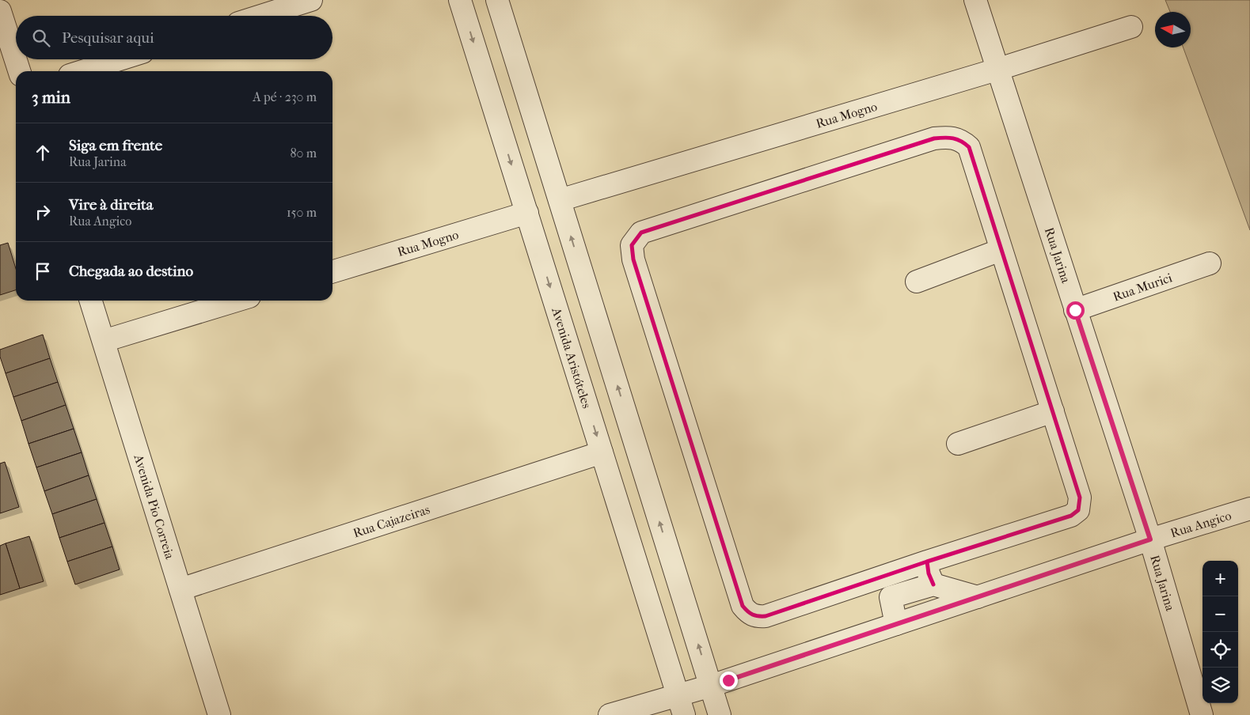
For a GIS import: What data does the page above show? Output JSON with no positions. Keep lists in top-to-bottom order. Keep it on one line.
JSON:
{"streets":{"street":["Rua Mogno","Rua Jarina","Rua Murici","Avenida Aristóteles","Avenida Pio Correia","Rua Cajazeiras","Rua Angico"]},"crossings":[["Rua Mogno","Rua Jarina"],["Rua Mogno","Avenida Aristóteles"],["Rua Jarina","Rua Murici"],["Rua Jarina","Rua Angico"],["Avenida Aristóteles","Rua Cajazeiras"],["Avenida Aristóteles","Rua Angico"],["Avenida Pio Correia","Rua Cajazeiras"]],"north":"left","page":{"search":"Pesquisar aqui","heading":["3 min","A pé · 230 m"],"list":[["Siga em frente","Rua Jarina","80 m"],["Vire à direita","Rua Angico","150 m"],"Chegada ao destino"],"map_buttons":["+","−"]}}
